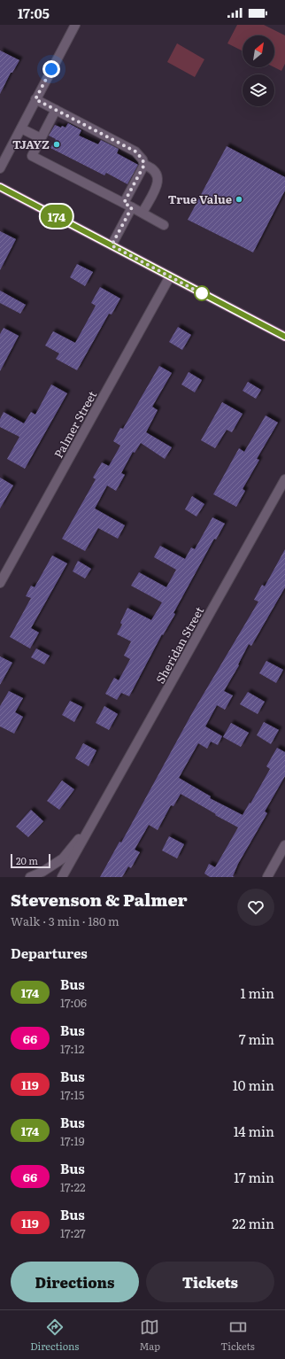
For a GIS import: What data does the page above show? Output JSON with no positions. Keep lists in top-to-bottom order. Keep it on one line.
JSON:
{"streets":{"street":["Palmer Street","Sheridan Street"]},"places":["TJAYZ","True Value"],"lines":["bus line 174"],"scale_bar":"20 m","north":"top right","page":{"status":"17:05","on_map":"174","scale":"20 m","heading":[["Stevenson & Palmer","Walk · 3 min · 180 m"],"Departures"],"list":[{"mark":"174","name":"Bus","note":"17:06","value":"1 min"},{"mark":"66","name":"Bus","note":"17:12","value":"7 min"},{"mark":"119","name":"Bus","note":"17:15","value":"10 min"},{"mark":"174","name":"Bus","note":"17:19","value":"14 min"},{"mark":"66","name":"Bus","note":"17:22","value":"17 min"},{"mark":"119","name":"Bus","note":"17:27","value":"22 min"}],"buttons":["Directions","Tickets"],"tabs":["Directions","Map","Tickets"]}}
